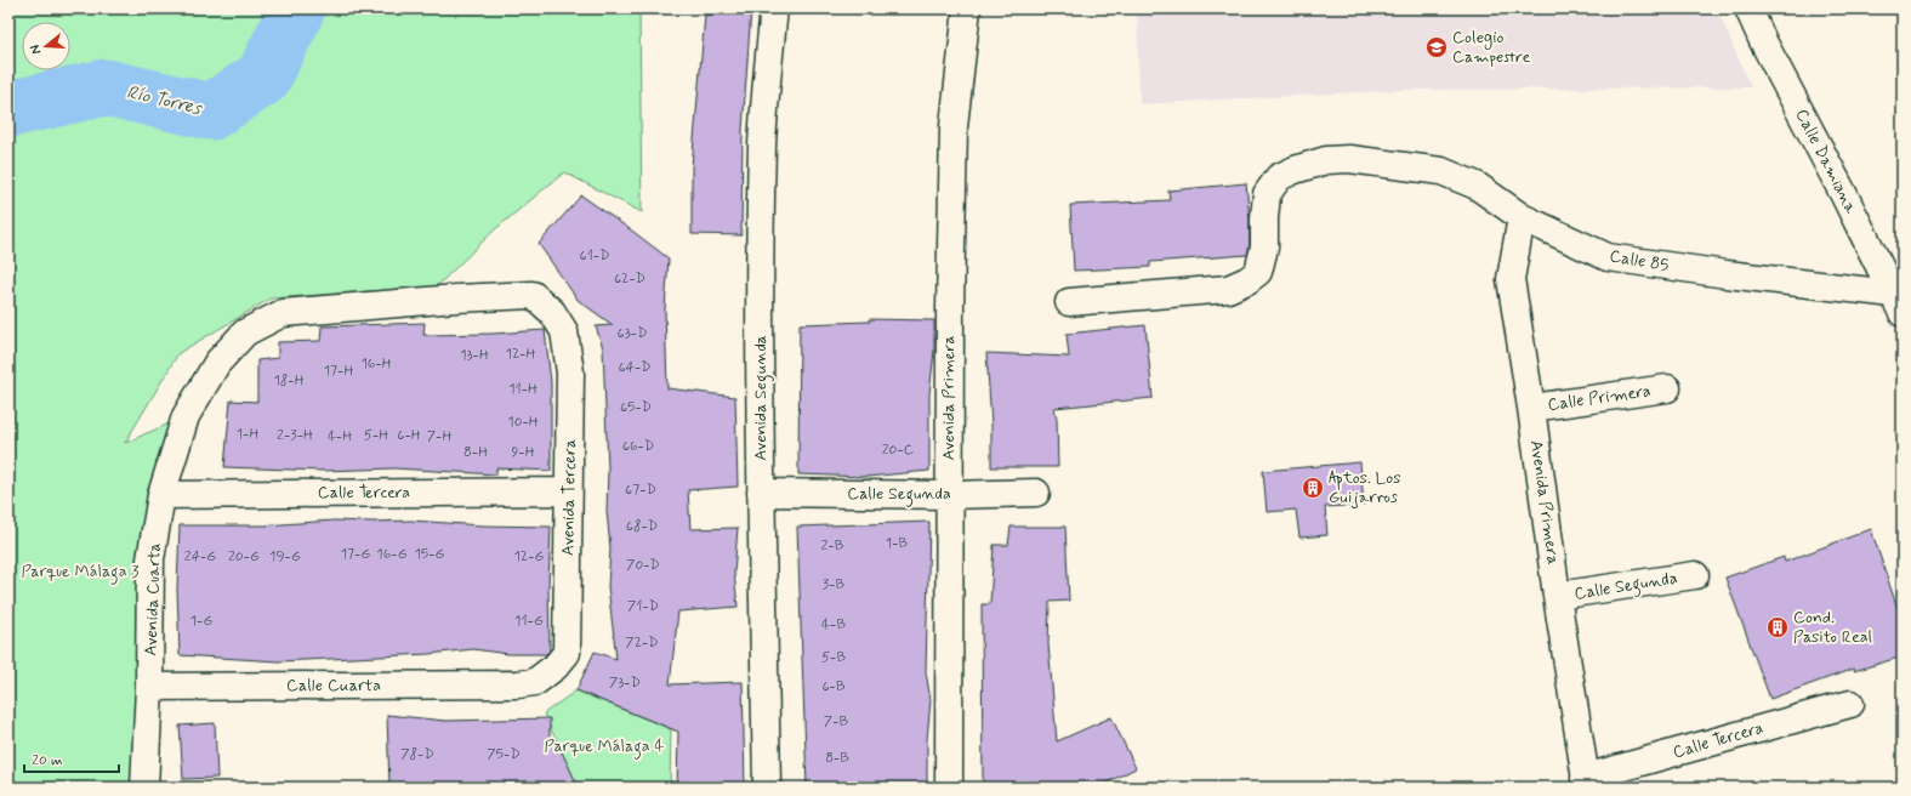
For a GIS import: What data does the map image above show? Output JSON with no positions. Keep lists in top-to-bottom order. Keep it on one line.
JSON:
{"streets":{"street":["Calle Damiana","Calle 85","Avenida Segunda","Avenida Primera","Calle Primera","Calle Tercera","Calle Segunda","Avenida Tercera","Avenida Cuarta","Calle Cuarta"]},"crossings":[["Calle Damiana","Calle 85"],["Calle 85","Avenida Primera"],["Avenida Segunda","Calle Segunda"],["Avenida Primera","Calle Primera"],["Avenida Primera","Calle Tercera"],["Avenida Primera","Calle Segunda"],["Calle Tercera","Avenida Tercera"],["Calle Tercera","Avenida Cuarta"],["Avenida Tercera","Avenida Cuarta"],["Avenida Tercera","Calle Cuarta"],["Avenida Cuarta","Calle Cuarta"]],"water":["Río Torres"],"parks":["Parque Málaga 3","Parque Málaga 4"],"places":{"school or university":["Colegio Campestre"],"building":["Aptos. Los Guijarros","Cond. Pasito Real"]},"house_numbers":["61-D","62-D","63-D","12-H","13-H","16-H","64-D","17-H","18-H","11-H","65-D","10-H","1-H","2-3-H","5-H","6-H","4-H","7-H","66-D","20-C","8-H","9-H","67-D","68-D","1-B","2-B","17-G","16-G","15-G","24-G","20-G","19-G","12-G","70-D","3-B","71-D","1-G","11-G","4-B","72-D","5-B","73-D","6-B","7-B","78-D","75-D","8-B"],"scale_bar":"20 m","north":"left"}
